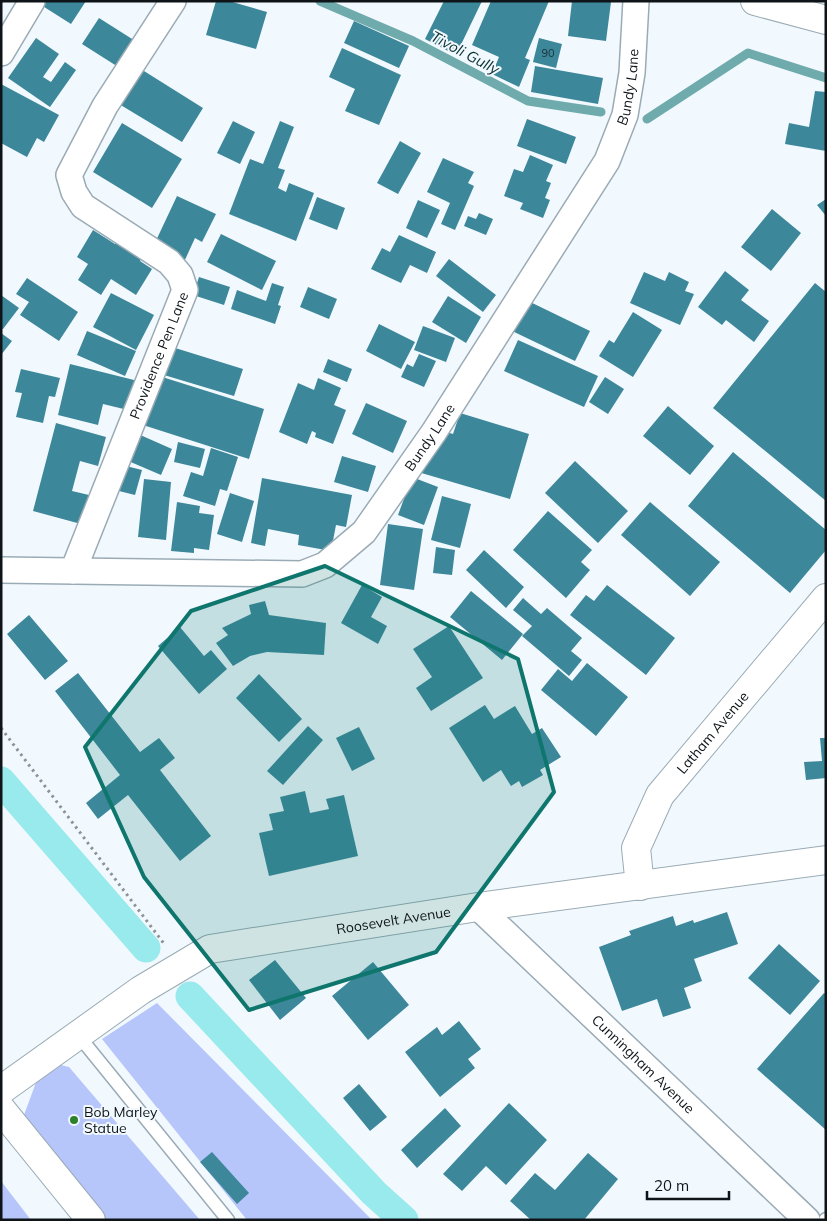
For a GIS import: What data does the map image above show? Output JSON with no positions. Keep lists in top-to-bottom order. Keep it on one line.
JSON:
{"streets":{"main road":["Latham Avenue","Roosevelt Avenue"],"street":["Bundy Lane","Providence Pen Lane","Cunningham Avenue"]},"crossings":[["Bundy Lane","Providence Pen Lane"],["Latham Avenue","Roosevelt Avenue"],["Roosevelt Avenue","Cunningham Avenue"]],"water":["Tivoli Gully"],"places":["Bob Marley Statue"],"house_numbers":["90"],"scale_bar":"20 m"}
